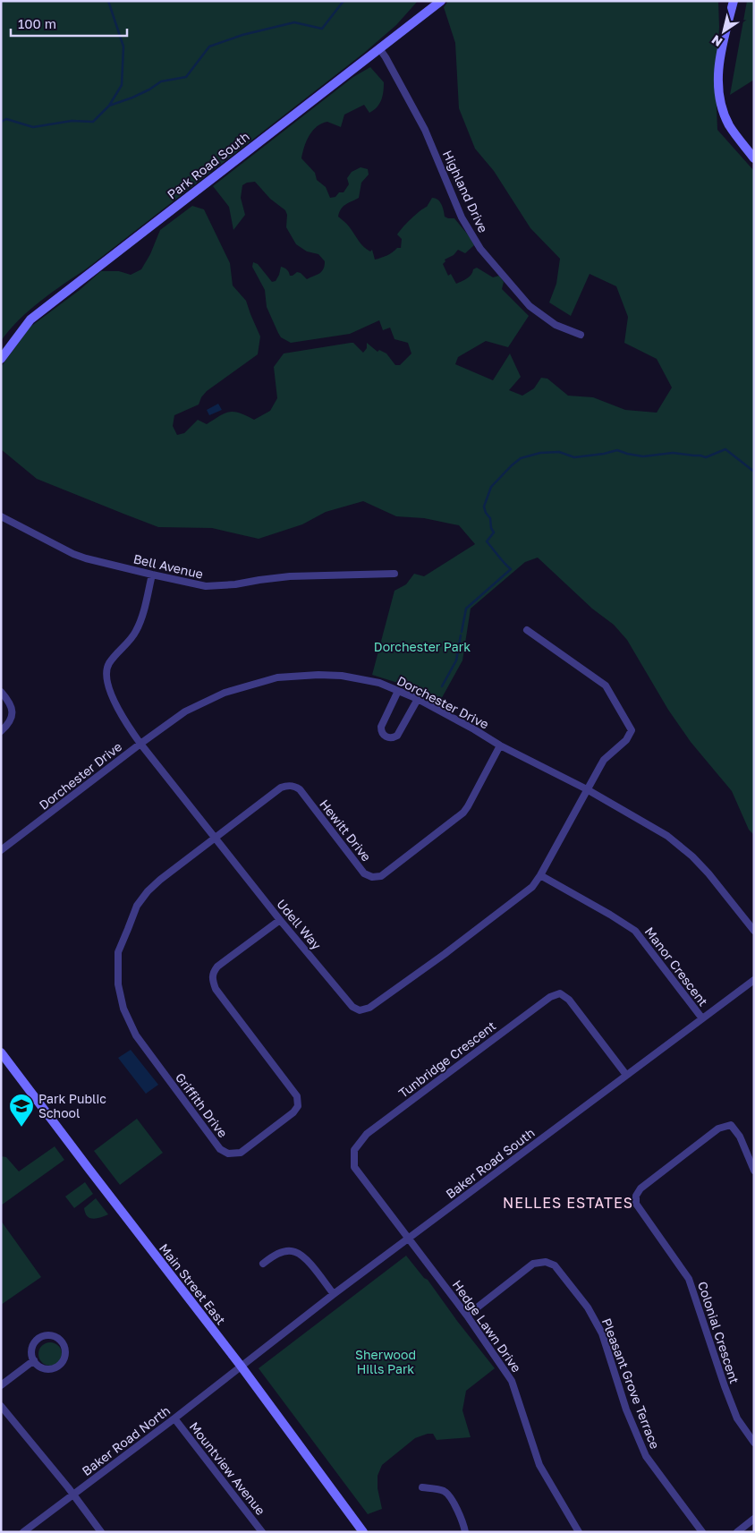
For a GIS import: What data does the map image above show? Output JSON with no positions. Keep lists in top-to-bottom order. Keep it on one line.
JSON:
{"streets":{"main road":["Park Road South","Main Street East"],"street":["Highland Drive","Bell Avenue","Dorchester Drive","Hewitt Drive","Udell Way","Manor Crescent","Tunbridge Crescent","Griffith Drive","Baker Road South","Hedge Lawn Drive","Colonial Crescent","Pleasant Grove Terrace","Baker Road North","Mountview Avenue"]},"crossings":[["Park Road South","Highland Drive"],["Bell Avenue","Udell Way"],["Dorchester Drive","Hewitt Drive"],["Dorchester Drive","Udell Way"],["Hewitt Drive","Udell Way"],["Hewitt Drive","Griffith Drive"],["Udell Way","Manor Crescent"],["Udell Way","Griffith Drive"],["Manor Crescent","Baker Road South"],["Tunbridge Crescent","Baker Road South"],["Tunbridge Crescent","Hedge Lawn Drive"],["Baker Road South","Main Street East"],["Baker Road South","Hedge Lawn Drive"],["Baker Road South","Baker Road North"],["Main Street East","Baker Road North"],["Hedge Lawn Drive","Pleasant Grove Terrace"],["Baker Road North","Mountview Avenue"]],"districts":["NELLES ESTATES"],"parks":["Dorchester Park","Sherwood Hills Park"],"places":{"school or university":["Park Public School"]},"scale_bar":"100 m","north":"bottom left"}
